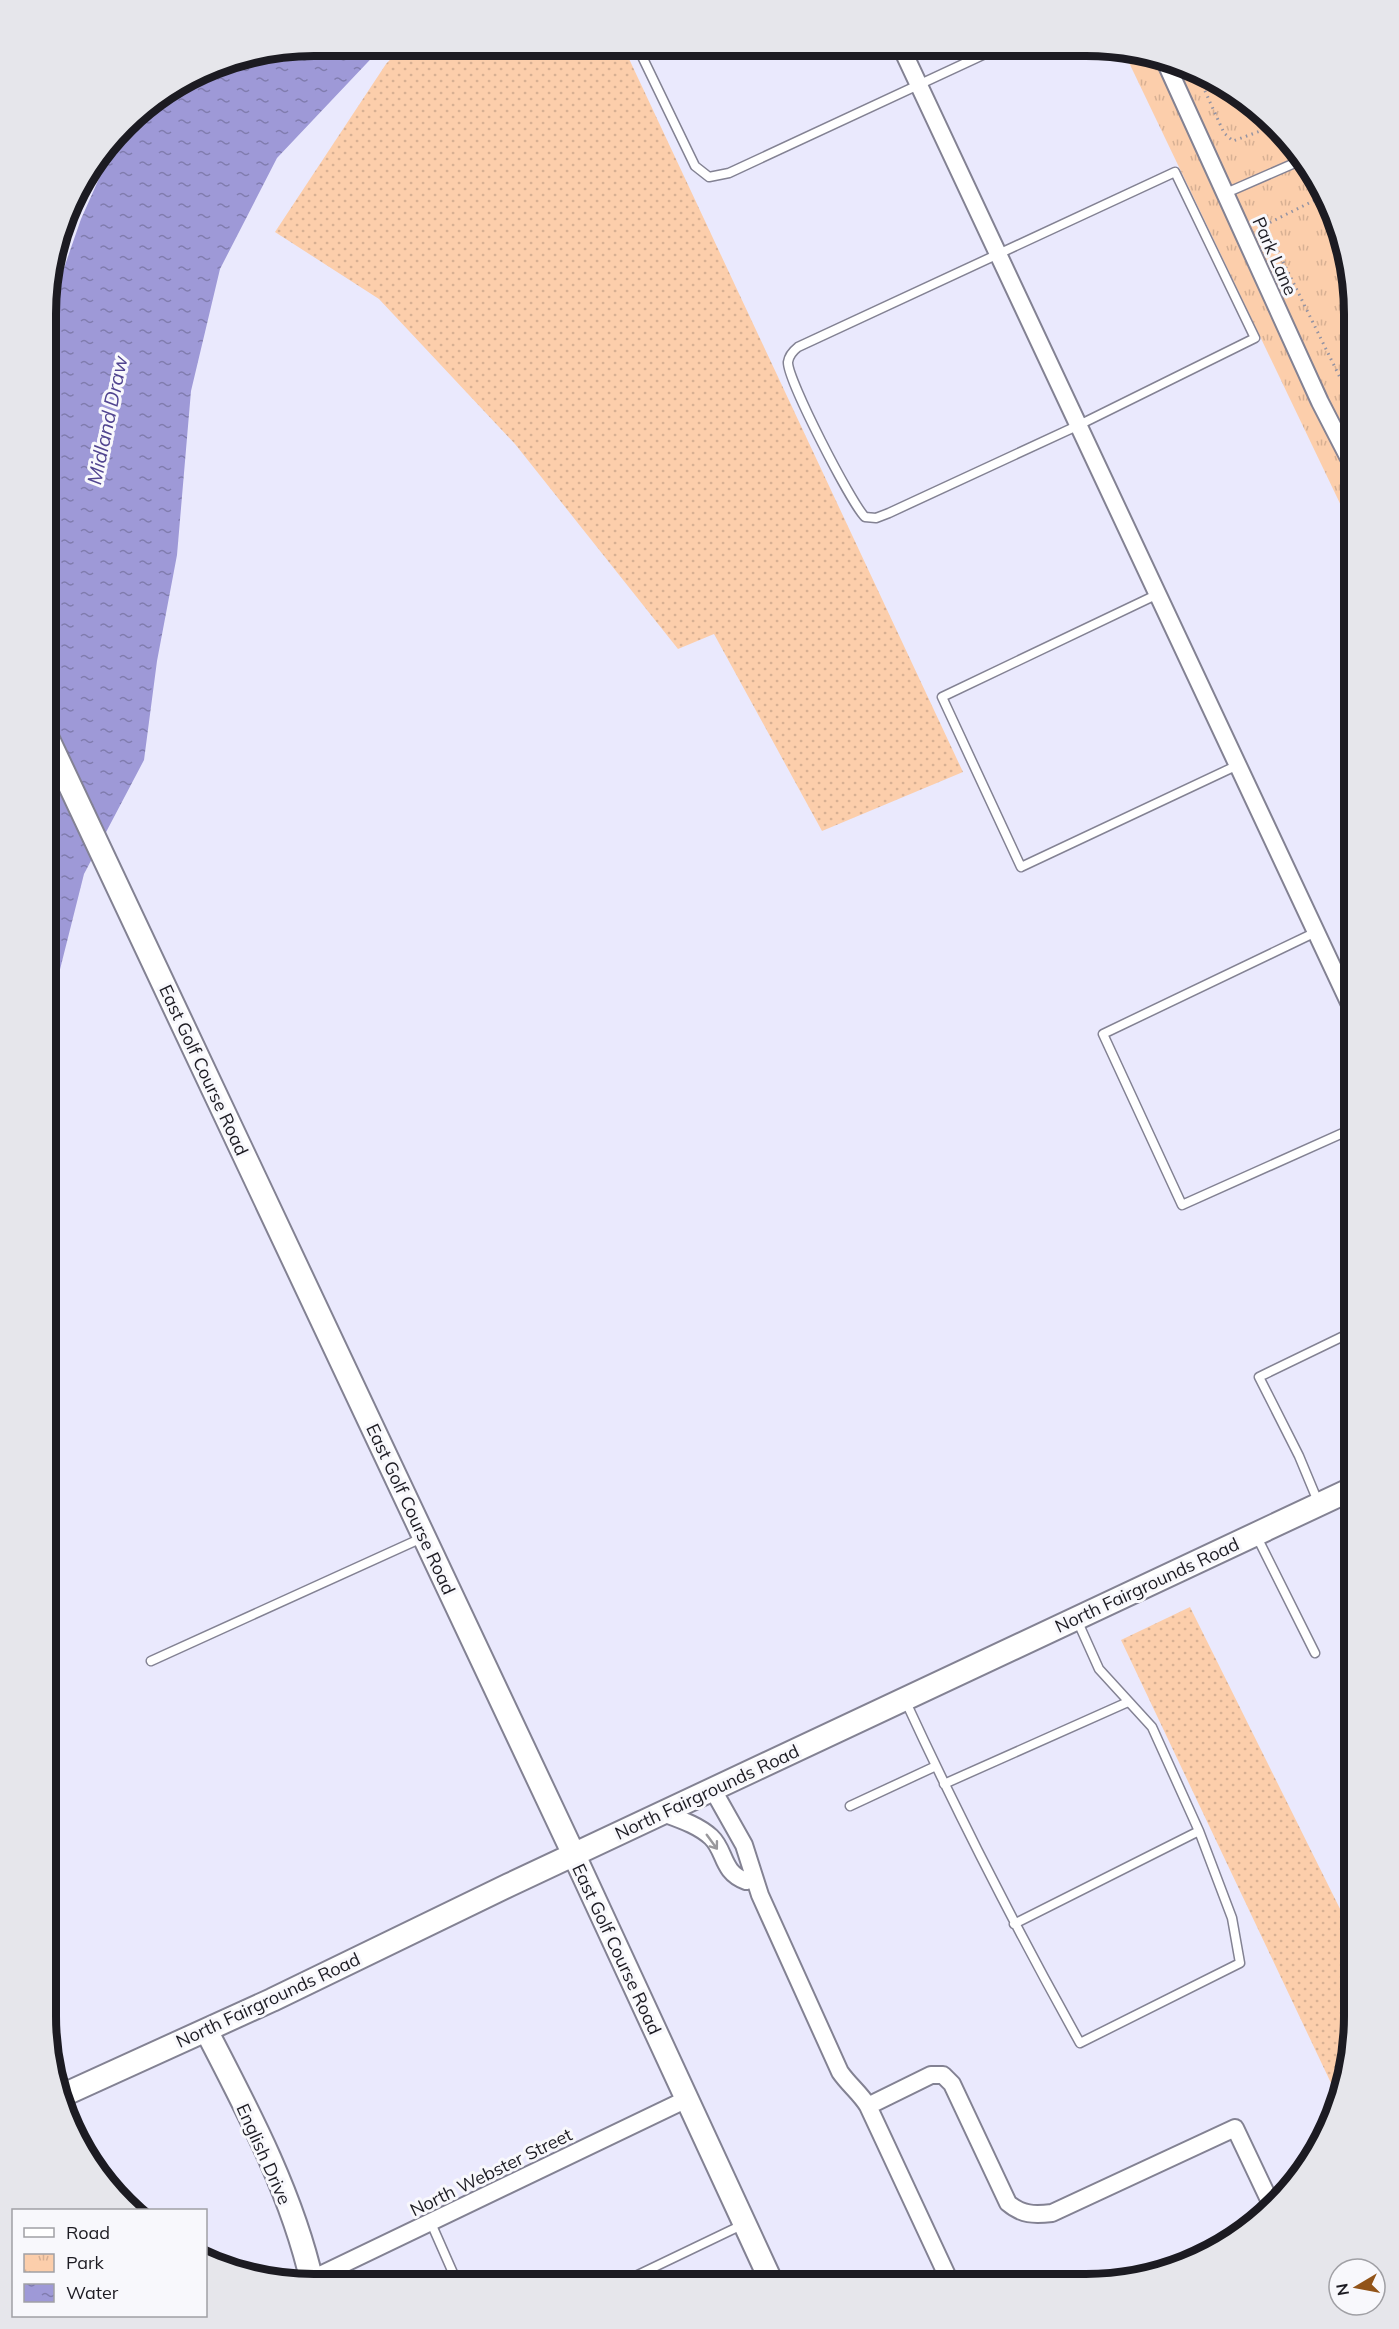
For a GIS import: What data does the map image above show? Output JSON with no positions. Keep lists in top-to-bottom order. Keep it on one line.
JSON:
{"streets":{"street":["Park Lane","East Golf Course Road","North Fairgrounds Road","English Drive","North Webster Street"]},"crossings":[["East Golf Course Road","North Fairgrounds Road"],["East Golf Course Road","North Webster Street"],["North Fairgrounds Road","English Drive"]],"water":["Midland Draw"],"legend":["Road","Park","Water"],"north":"left"}
